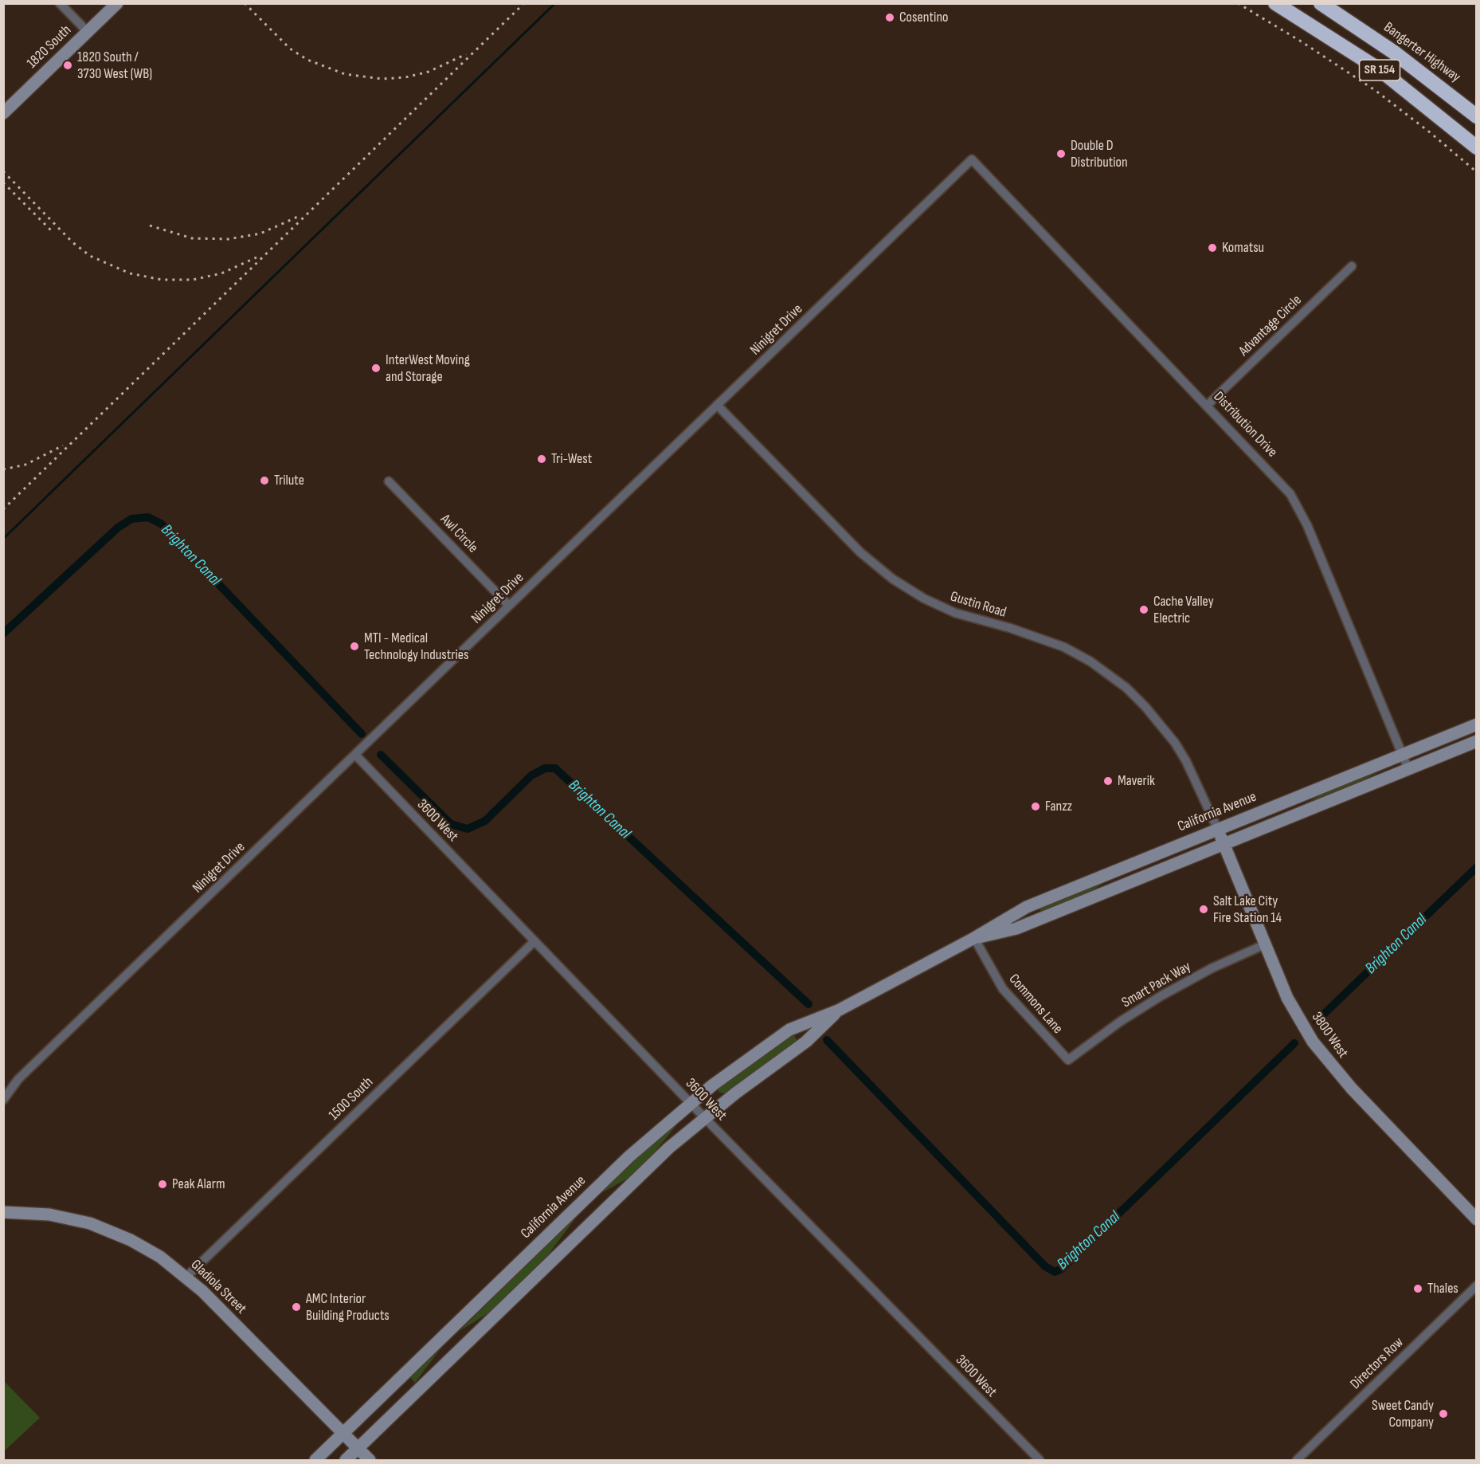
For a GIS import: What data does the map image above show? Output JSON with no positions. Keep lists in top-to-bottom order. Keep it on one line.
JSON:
{"streets":{"highway":["Bangerter Highway","SR 154"],"main road":["1820 South","California Avenue","3800 West","Gladiola Street"],"street":["Advantage Circle","Ninigret Drive","Distribution Drive","Awl Circle","Gustin Road","3600 West","Smart Pack Way","Commons Lane","1500 South","Directors Row"]},"crossings":[["Advantage Circle","Distribution Drive"],["Ninigret Drive","Distribution Drive"],["Ninigret Drive","Awl Circle"],["Ninigret Drive","Gustin Road"],["Ninigret Drive","3600 West"],["Distribution Drive","California Avenue"],["Gustin Road","California Avenue"],["Gustin Road","3800 West"],["California Avenue","3600 West"],["California Avenue","Commons Lane"],["California Avenue","3800 West"],["California Avenue","Gladiola Street"],["3600 West","1500 South"],["Smart Pack Way","Commons Lane"],["Smart Pack Way","3800 West"],["1500 South","Gladiola Street"]],"water":["Brighton Canal"],"places":["Cosentino","1820 South / 3730 West (WB)","Double D Distribution","Komatsu","InterWest Moving and Storage","Tri-West","Trilute","Cache Valley Electric","MTI - Medical Technology Industries","Maverik","Fanzz","Salt Lake City Fire Station 14","Peak Alarm","Thales","AMC Interior Building Products","Sweet Candy Company"]}
